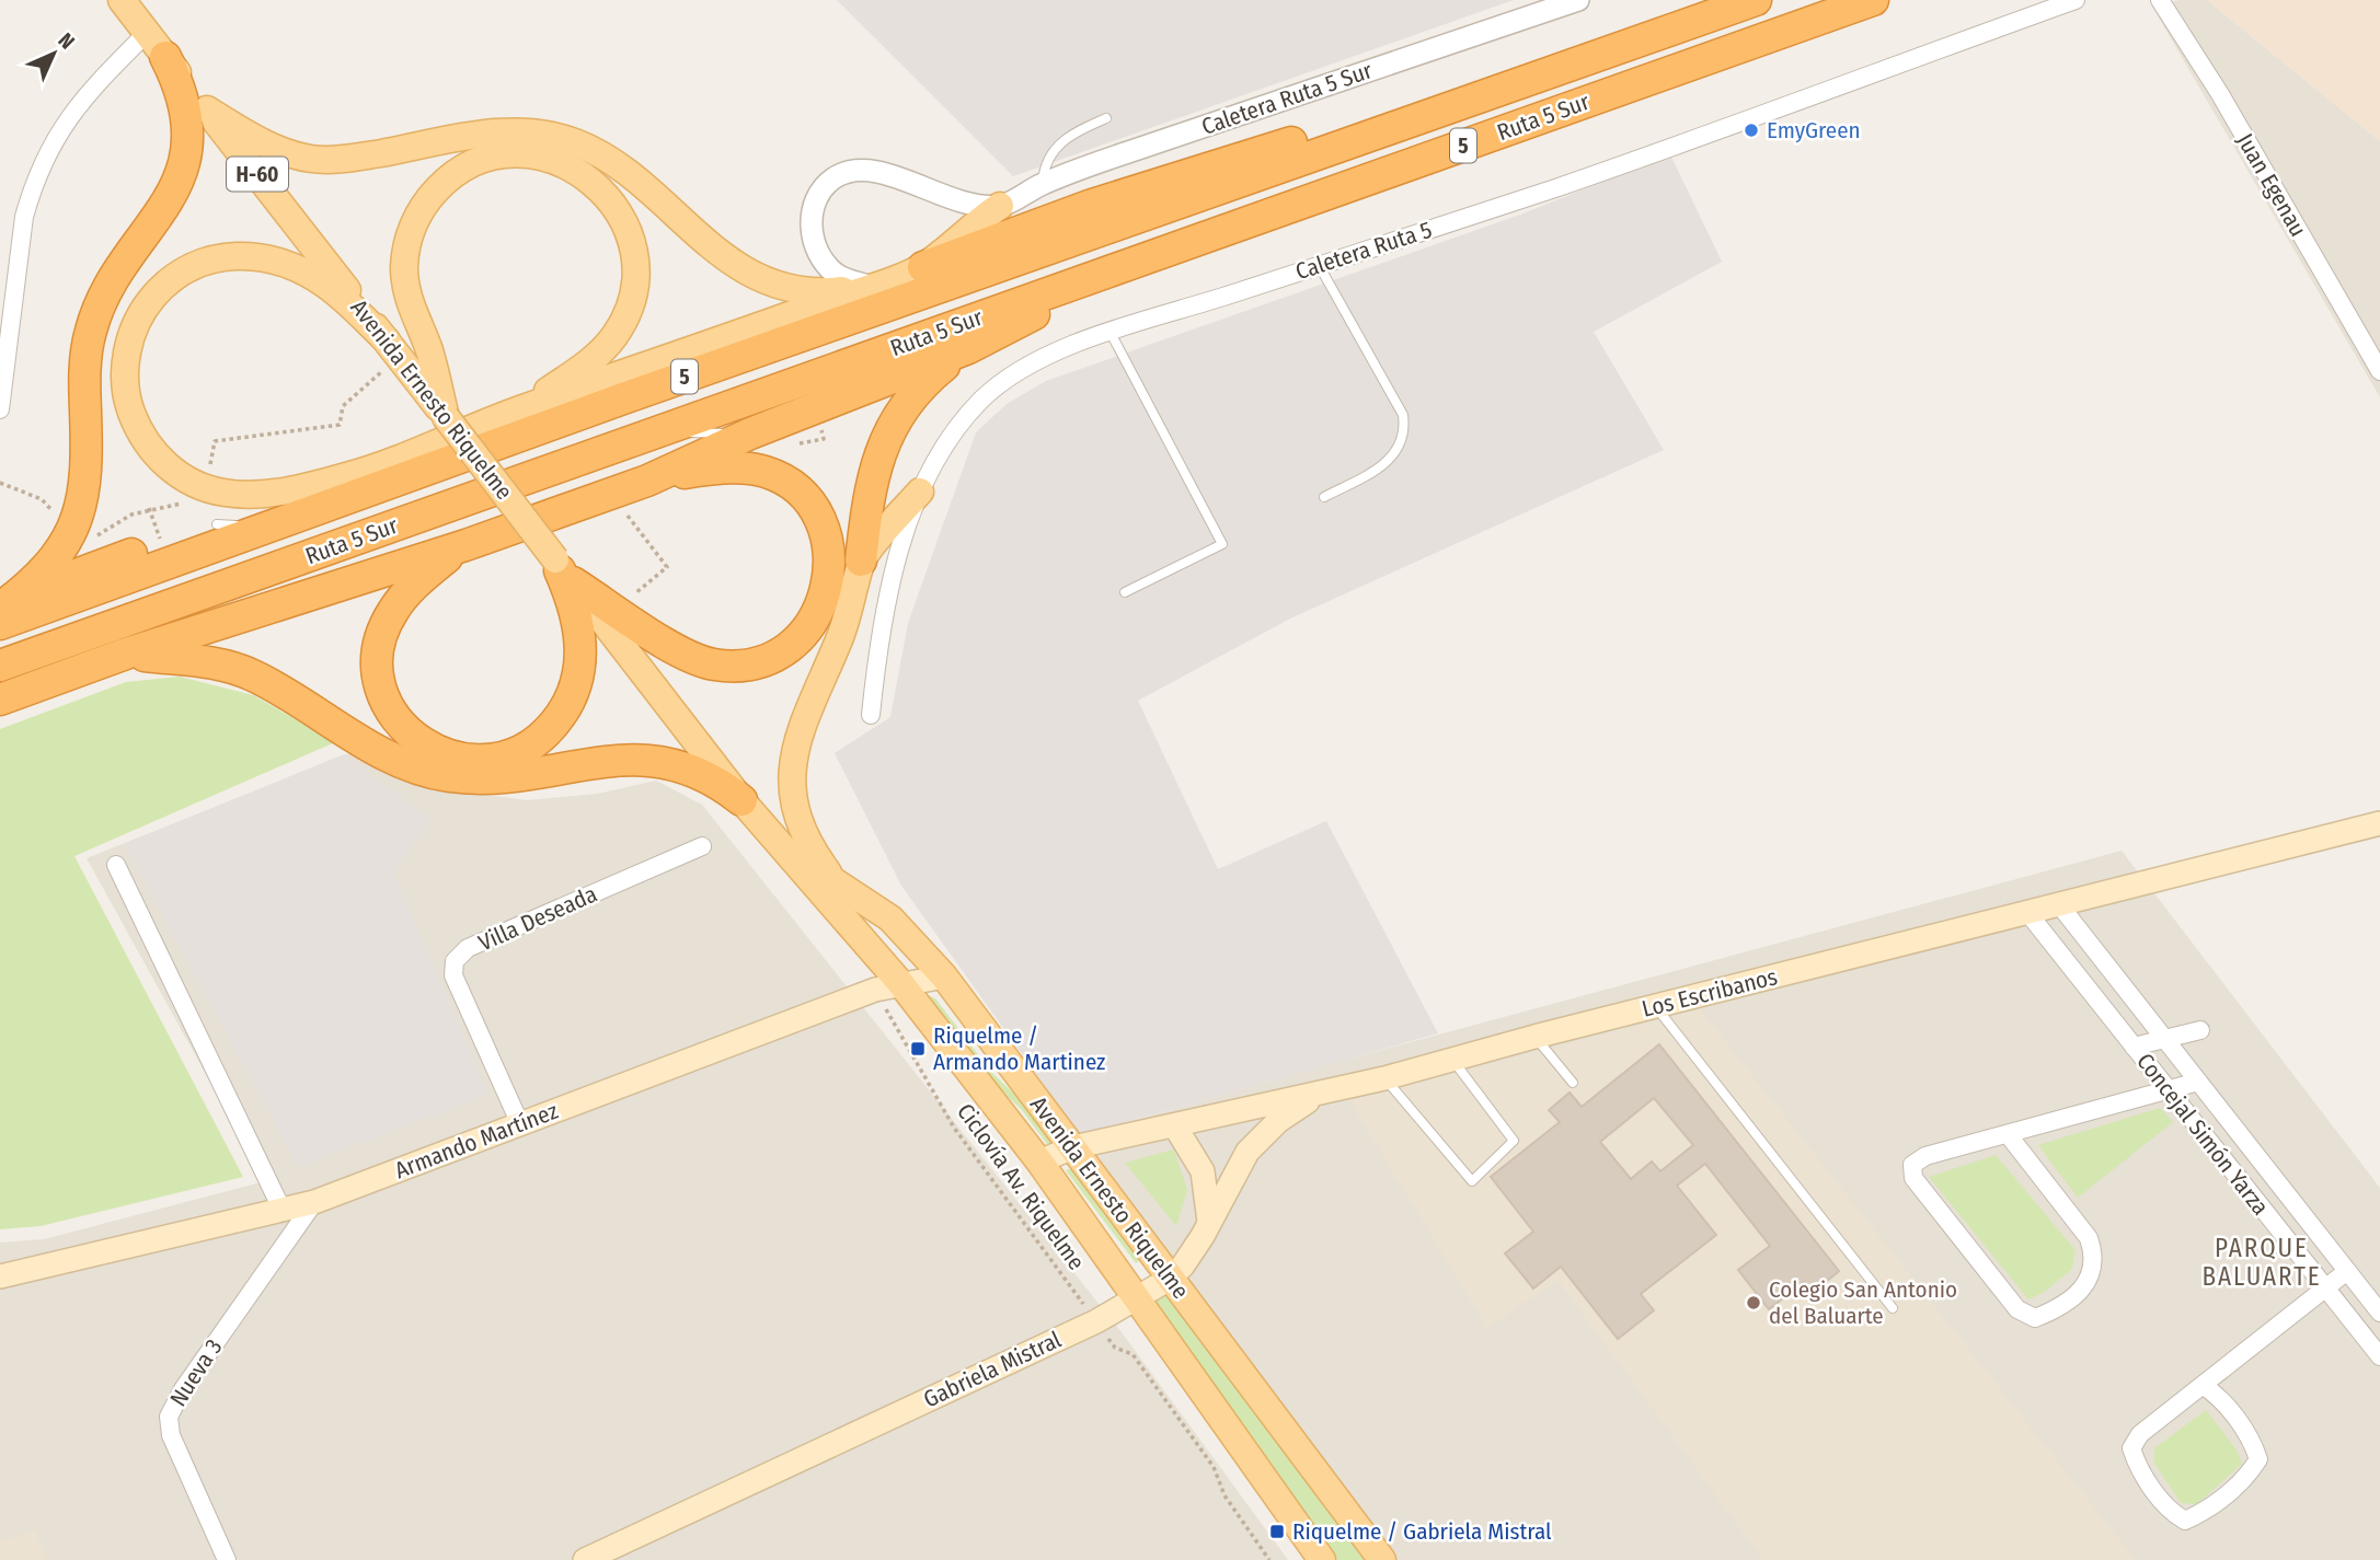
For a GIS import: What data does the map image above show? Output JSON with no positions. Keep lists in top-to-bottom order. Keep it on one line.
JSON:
{"streets":{"highway":["Ruta 5 Sur","5"],"main road":["H-60","Avenida Ernesto Riquelme","Los Escribanos","Armando Martínez","Gabriela Mistral"],"street":["Caletera Ruta 5 Sur","Juan Egenau","Caletera Ruta 5","Villa Deseada","Concejal Simón Yarza","Nueva 3"],"path":["Ciclovía Av. Riquelme"]},"crossings":[["Avenida Ernesto Riquelme","Los Escribanos"],["Avenida Ernesto Riquelme","Armando Martínez"],["Avenida Ernesto Riquelme","Ciclovía Av. Riquelme"],["Avenida Ernesto Riquelme","Gabriela Mistral"],["Villa Deseada","Armando Martínez"],["Los Escribanos","Concejal Simón Yarza"],["Los Escribanos","Gabriela Mistral"],["Armando Martínez","Ciclovía Av. Riquelme"],["Armando Martínez","Nueva 3"],["Ciclovía Av. Riquelme","Gabriela Mistral"]],"districts":["PARQUE BALUARTE"],"places":{"other":["EmyGreen","Colegio San Antonio del Baluarte"],"transit":["Riquelme / Armando Martinez","Riquelme / Gabriela Mistral"]},"north":"top right"}
